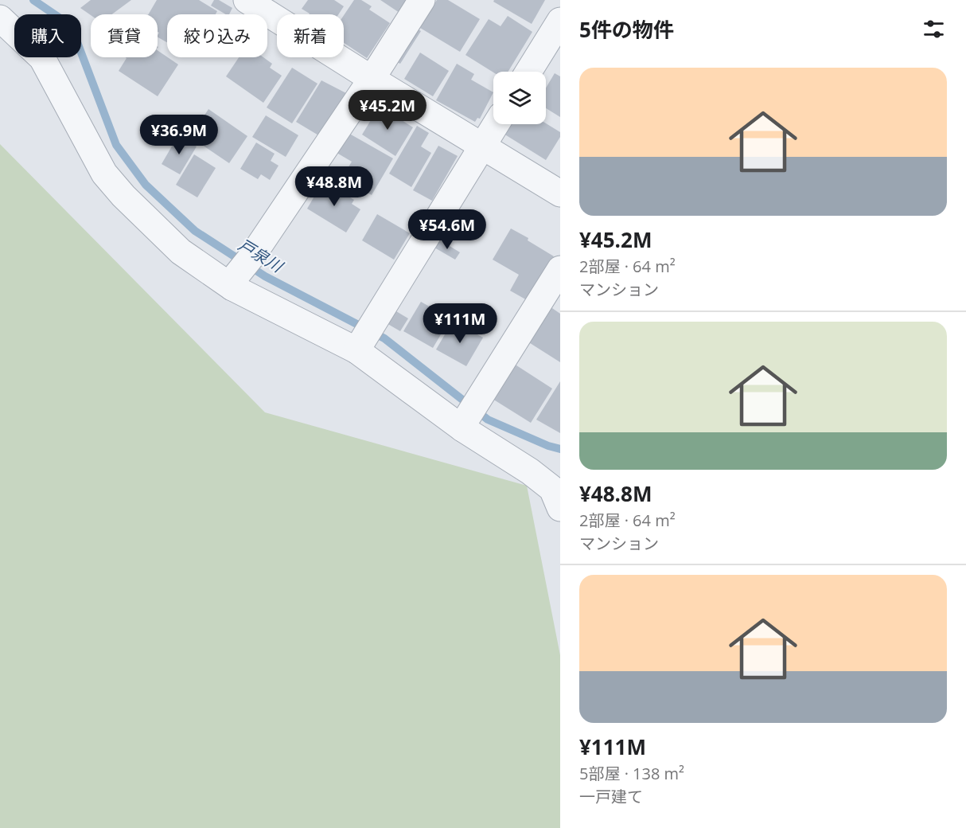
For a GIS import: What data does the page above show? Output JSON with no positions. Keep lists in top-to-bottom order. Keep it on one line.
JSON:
{"water":["戸泉川"],"page":{"heading":"5件の物件","chip":["購入","賃貸","絞り込み","新着"],"list":[{"name":"¥45.2M","note":"2部屋 · 64 m² · マンション"},{"name":"¥48.8M","note":"2部屋 · 64 m² · マンション"},{"name":"¥111M","note":"5部屋 · 138 m² · 一戸建て"}],"price":["¥45.2M","¥36.9M","¥48.8M","¥54.6M","¥111M"]}}
